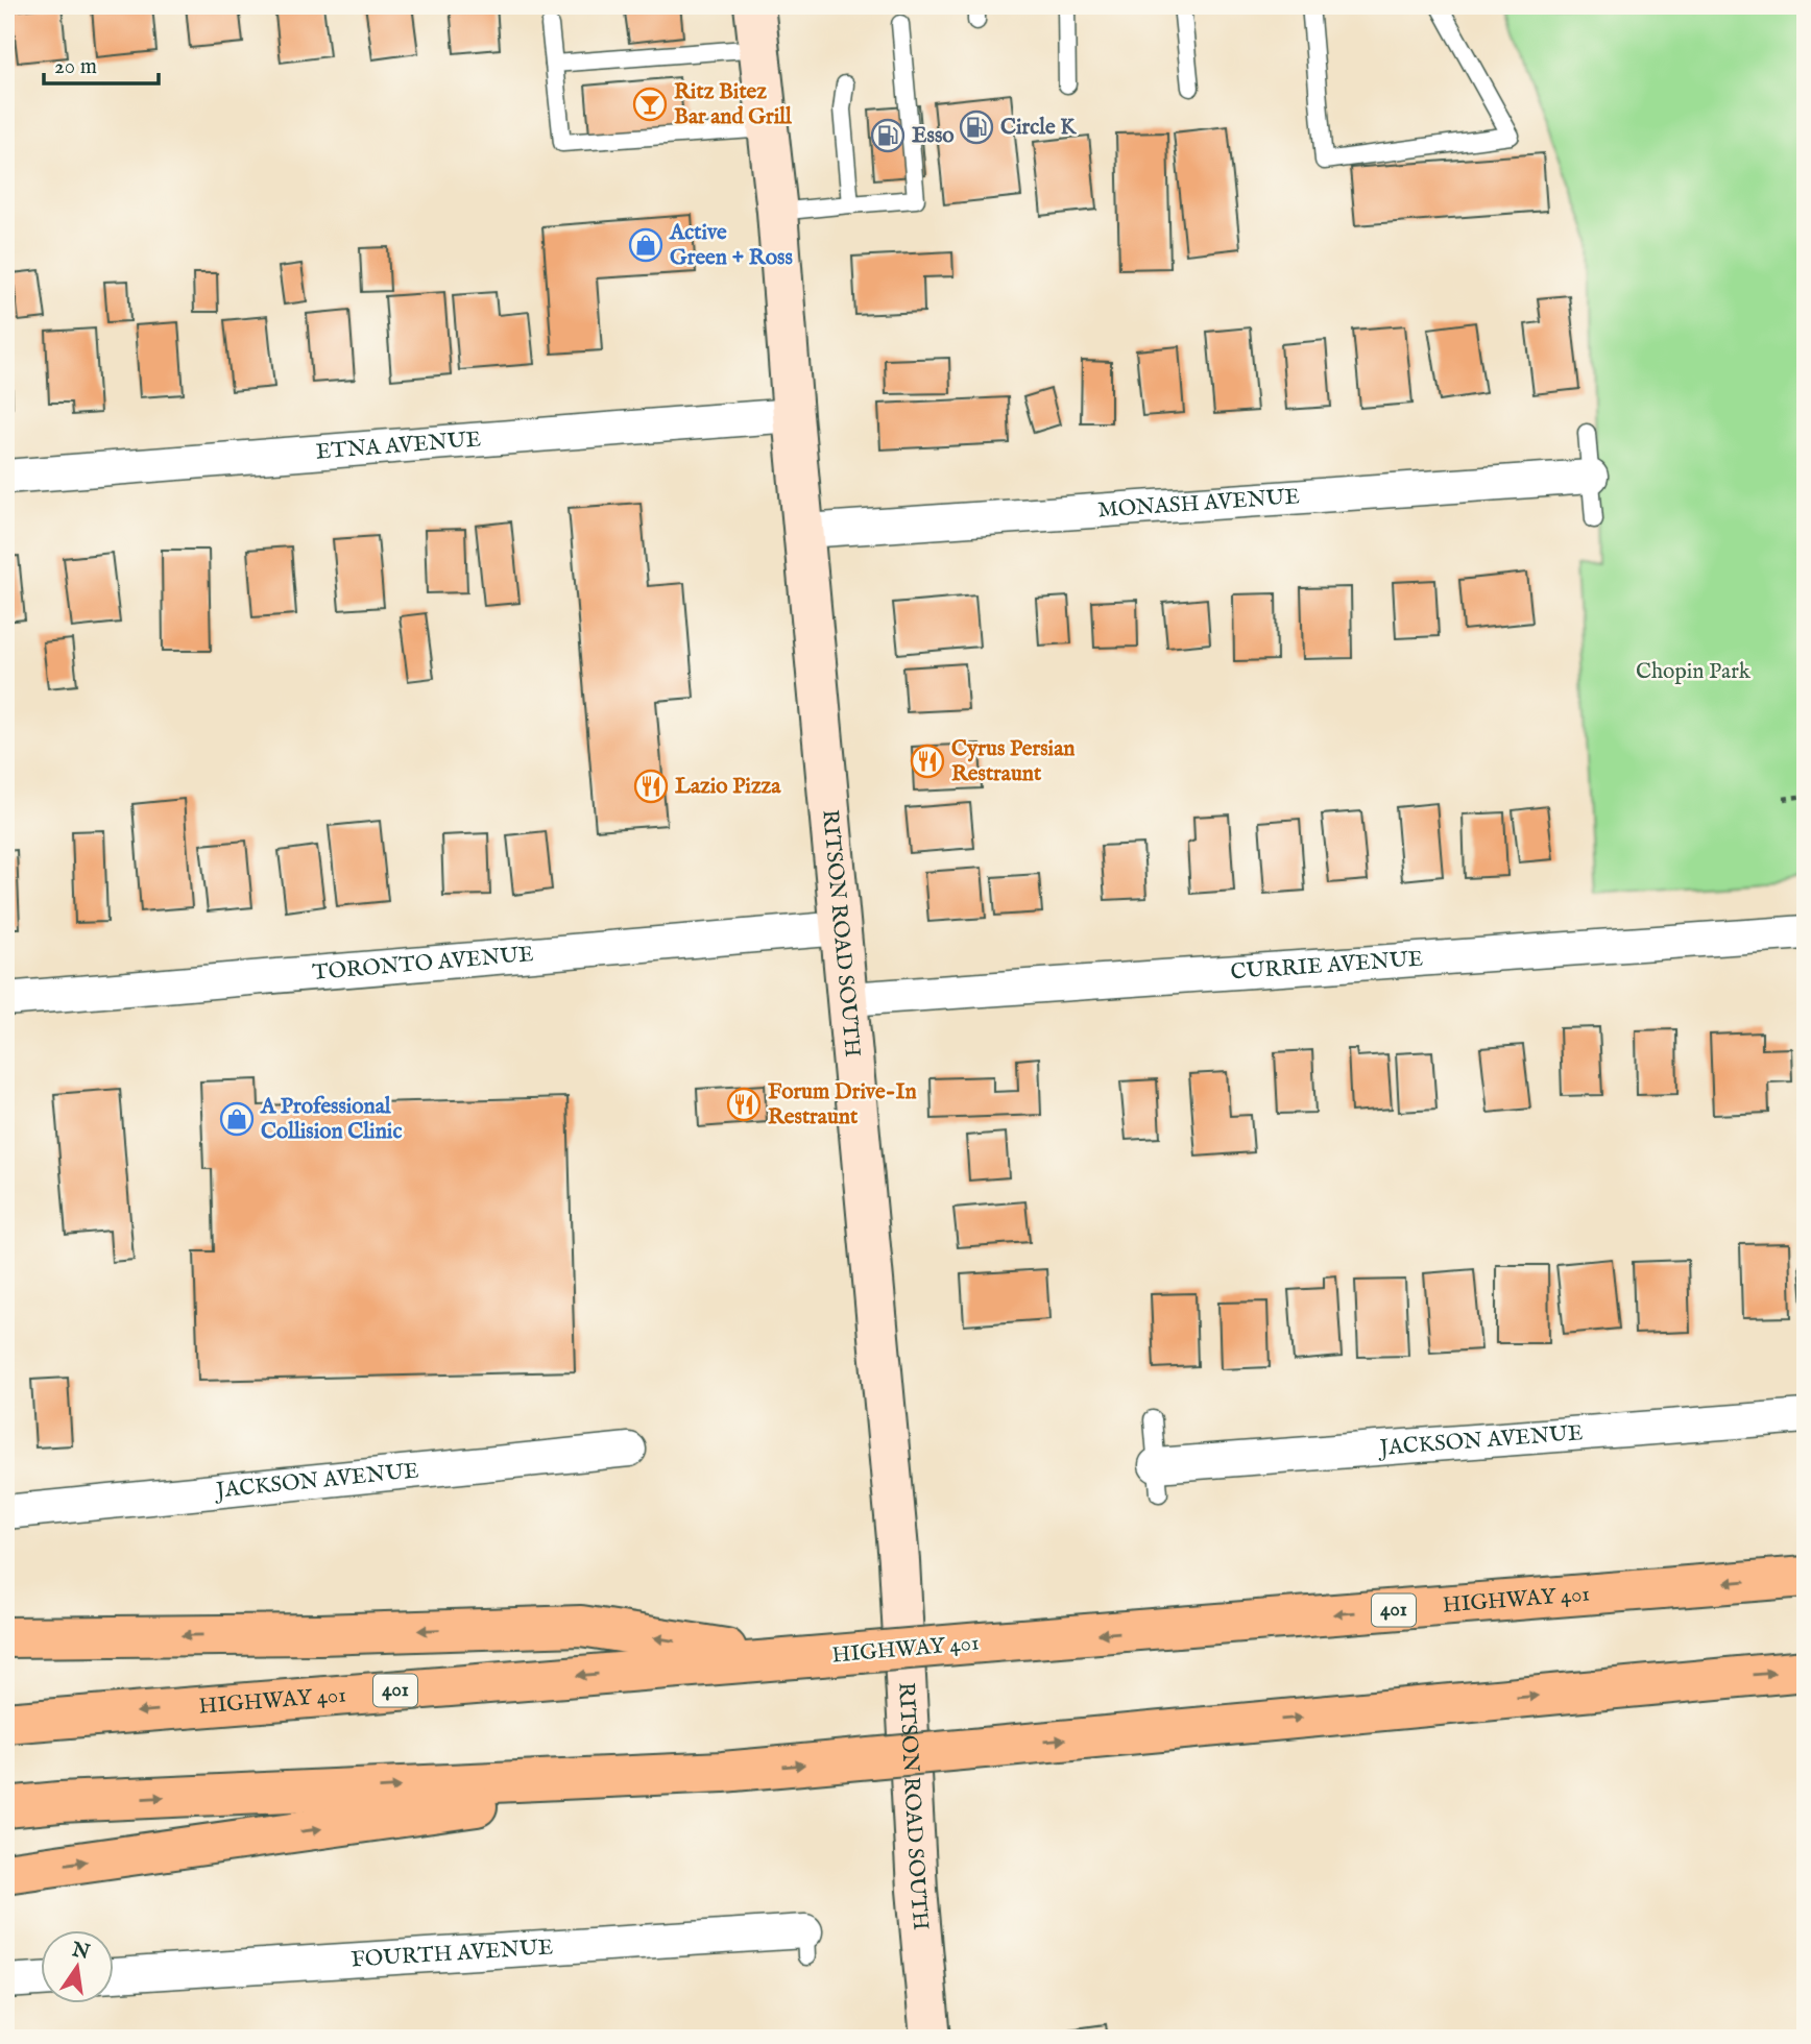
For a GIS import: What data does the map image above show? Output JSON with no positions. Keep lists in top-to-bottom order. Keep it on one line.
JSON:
{"streets":{"highway":["HIGHWAY 401","401"],"main road":["RITSON ROAD SOUTH"],"street":["ETNA AVENUE","MONASH AVENUE","TORONTO AVENUE","CURRIE AVENUE","JACKSON AVENUE","FOURTH AVENUE"]},"crossings":[["ETNA AVENUE","RITSON ROAD SOUTH"],["MONASH AVENUE","RITSON ROAD SOUTH"],["RITSON ROAD SOUTH","TORONTO AVENUE"],["RITSON ROAD SOUTH","CURRIE AVENUE"]],"parks":["Chopin Park"],"places":{"bar":["Ritz Bitez Bar and Grill"],"fuel station":["Circle K","Esso"],"shop":["Active Green + Ross","A Professional Collision Clinic"],"restaurant":["Cyrus Persian Restraunt","Lazio Pizza","Forum Drive-In Restraunt"]},"scale_bar":"20 m","north":"top"}
